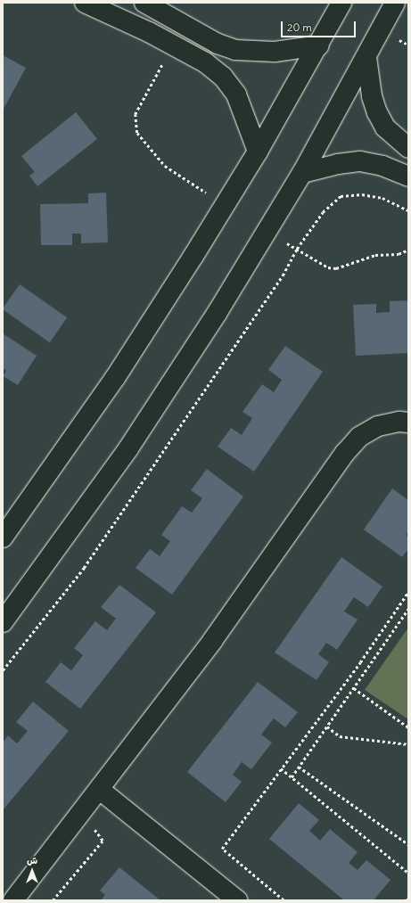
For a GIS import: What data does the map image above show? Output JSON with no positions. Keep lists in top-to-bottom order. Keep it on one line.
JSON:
{"scale_bar":"20 m","north":"top"}
